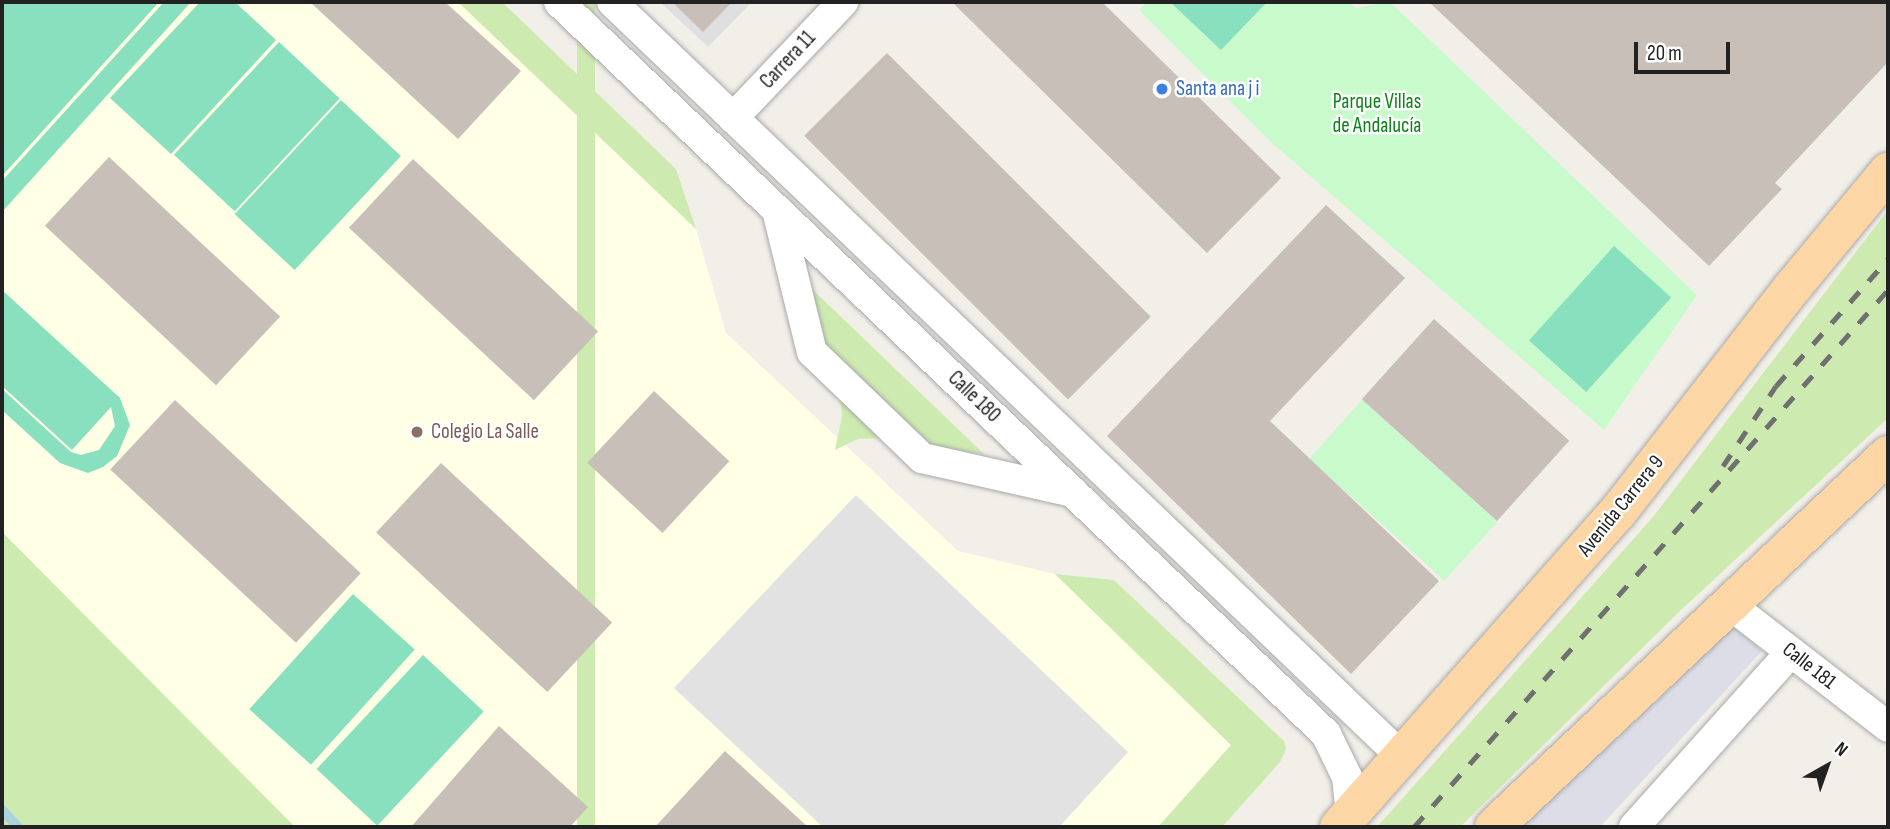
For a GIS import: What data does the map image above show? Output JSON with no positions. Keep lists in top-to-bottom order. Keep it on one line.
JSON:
{"streets":{"main road":["Avenida Carrera 9"],"street":["Carrera 11","Calle 180","Calle 181"]},"crossings":[["Carrera 11","Calle 180"],["Calle 180","Avenida Carrera 9"]],"parks":["Parque Villas de Andalucía"],"places":["Santa ana j i","Colegio La Salle"],"scale_bar":"20 m","north":"top right"}
